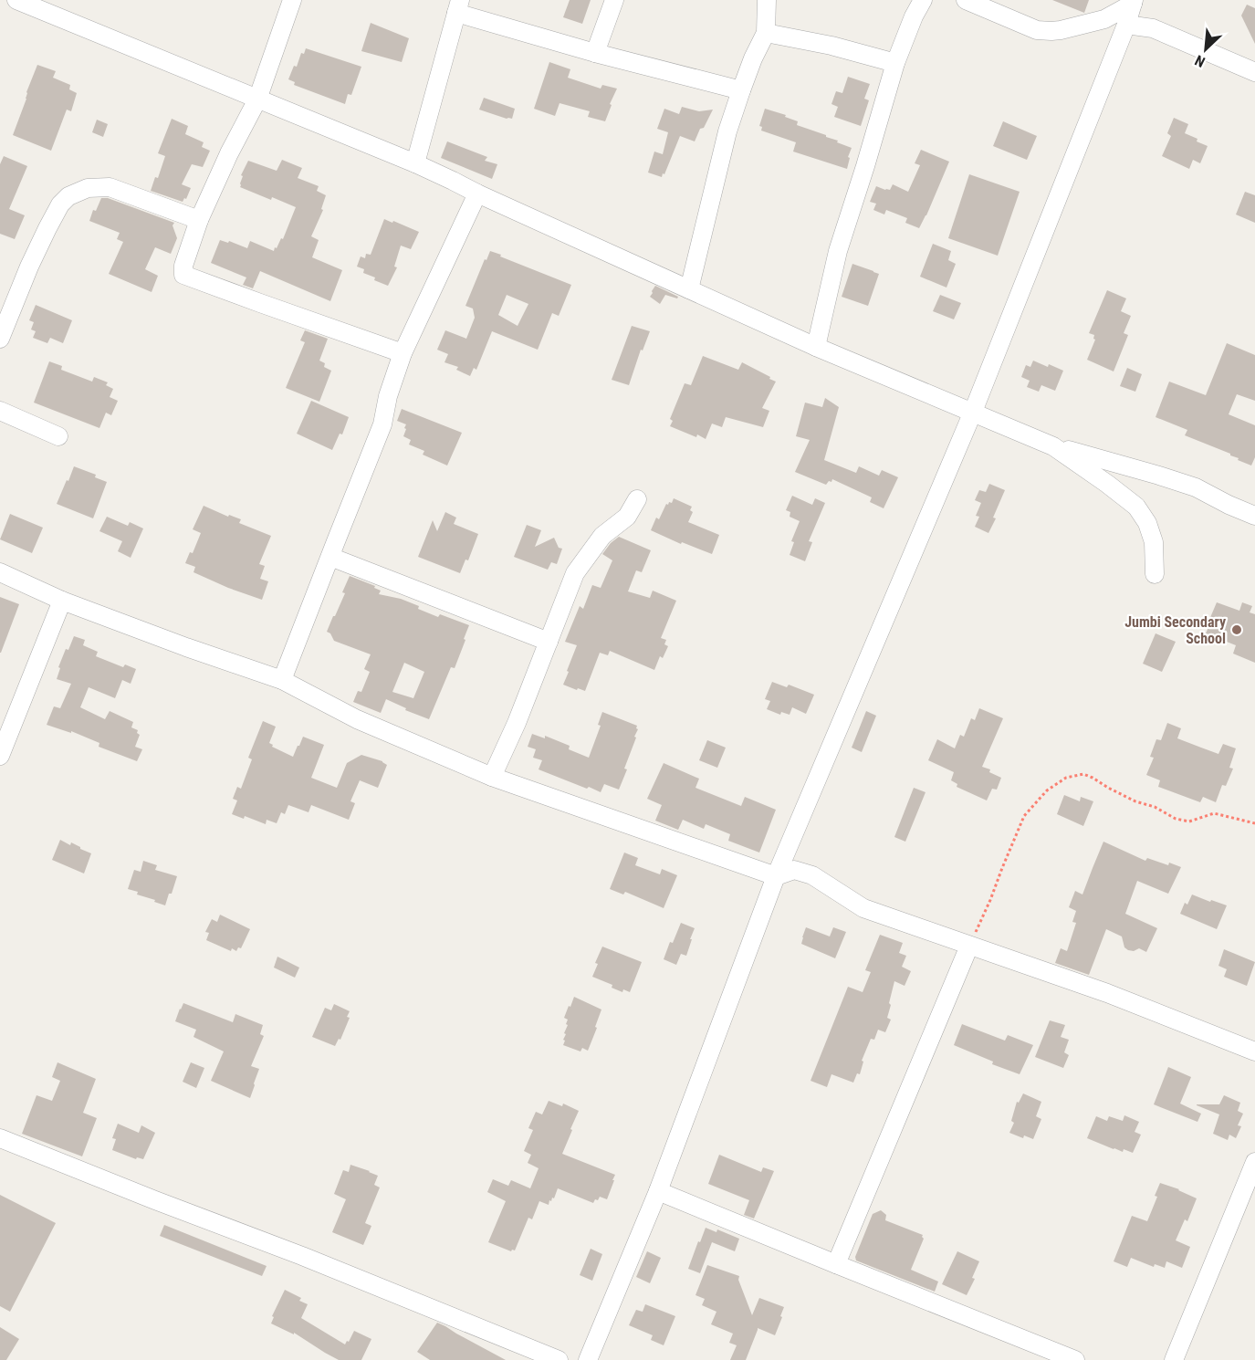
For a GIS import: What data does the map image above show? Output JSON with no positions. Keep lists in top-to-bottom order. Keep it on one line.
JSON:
{"places":["Jumbi Secondary School"],"north":"bottom left"}
